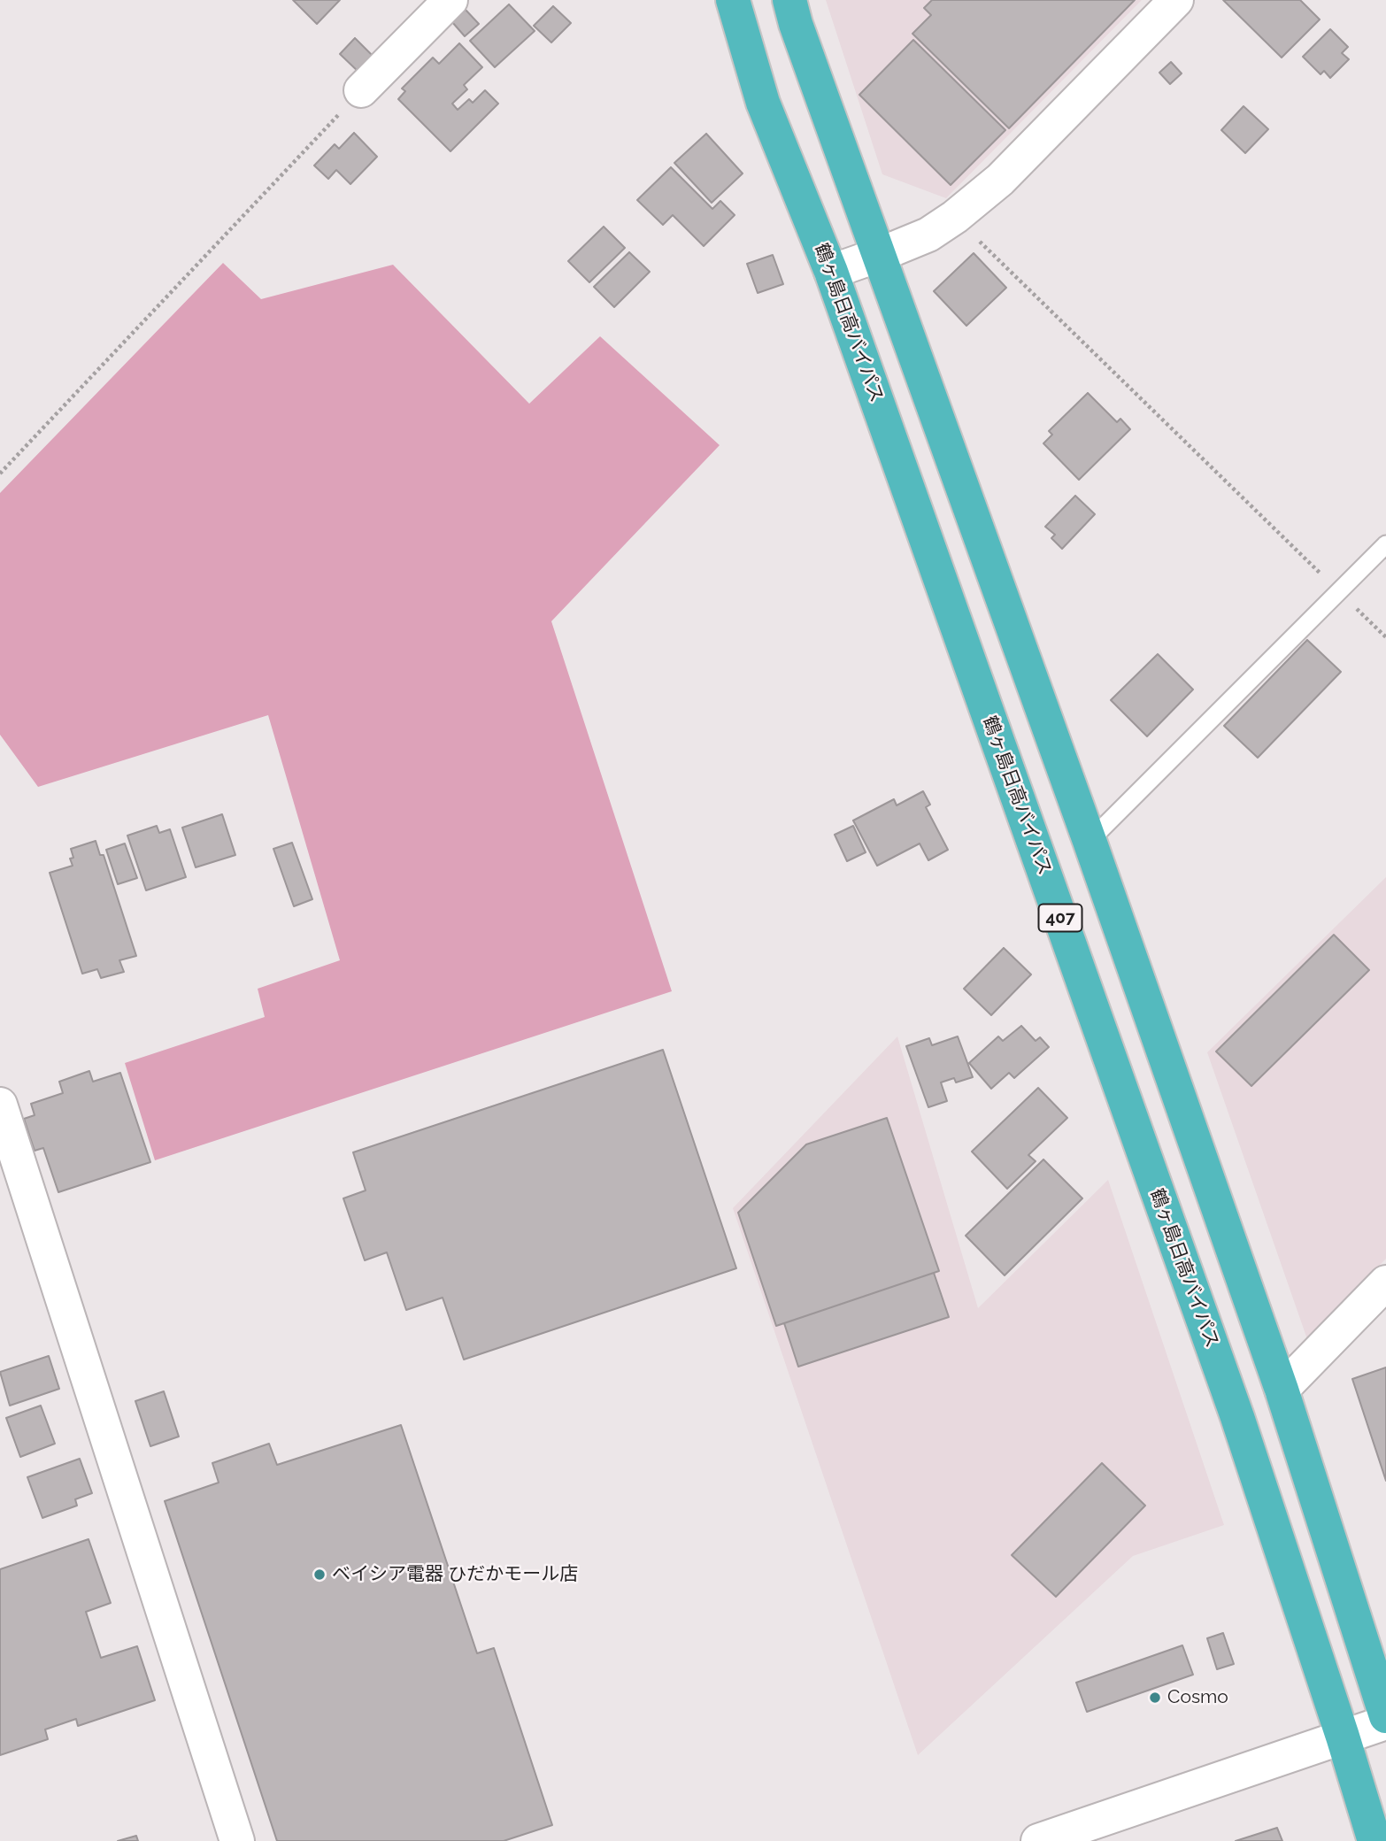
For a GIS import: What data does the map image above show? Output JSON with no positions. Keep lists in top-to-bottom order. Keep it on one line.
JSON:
{"streets":{"highway":["鶴ヶ島日高バイパス","407"]},"places":["ベイシア電器 ひだかモール店","Cosmo"]}
